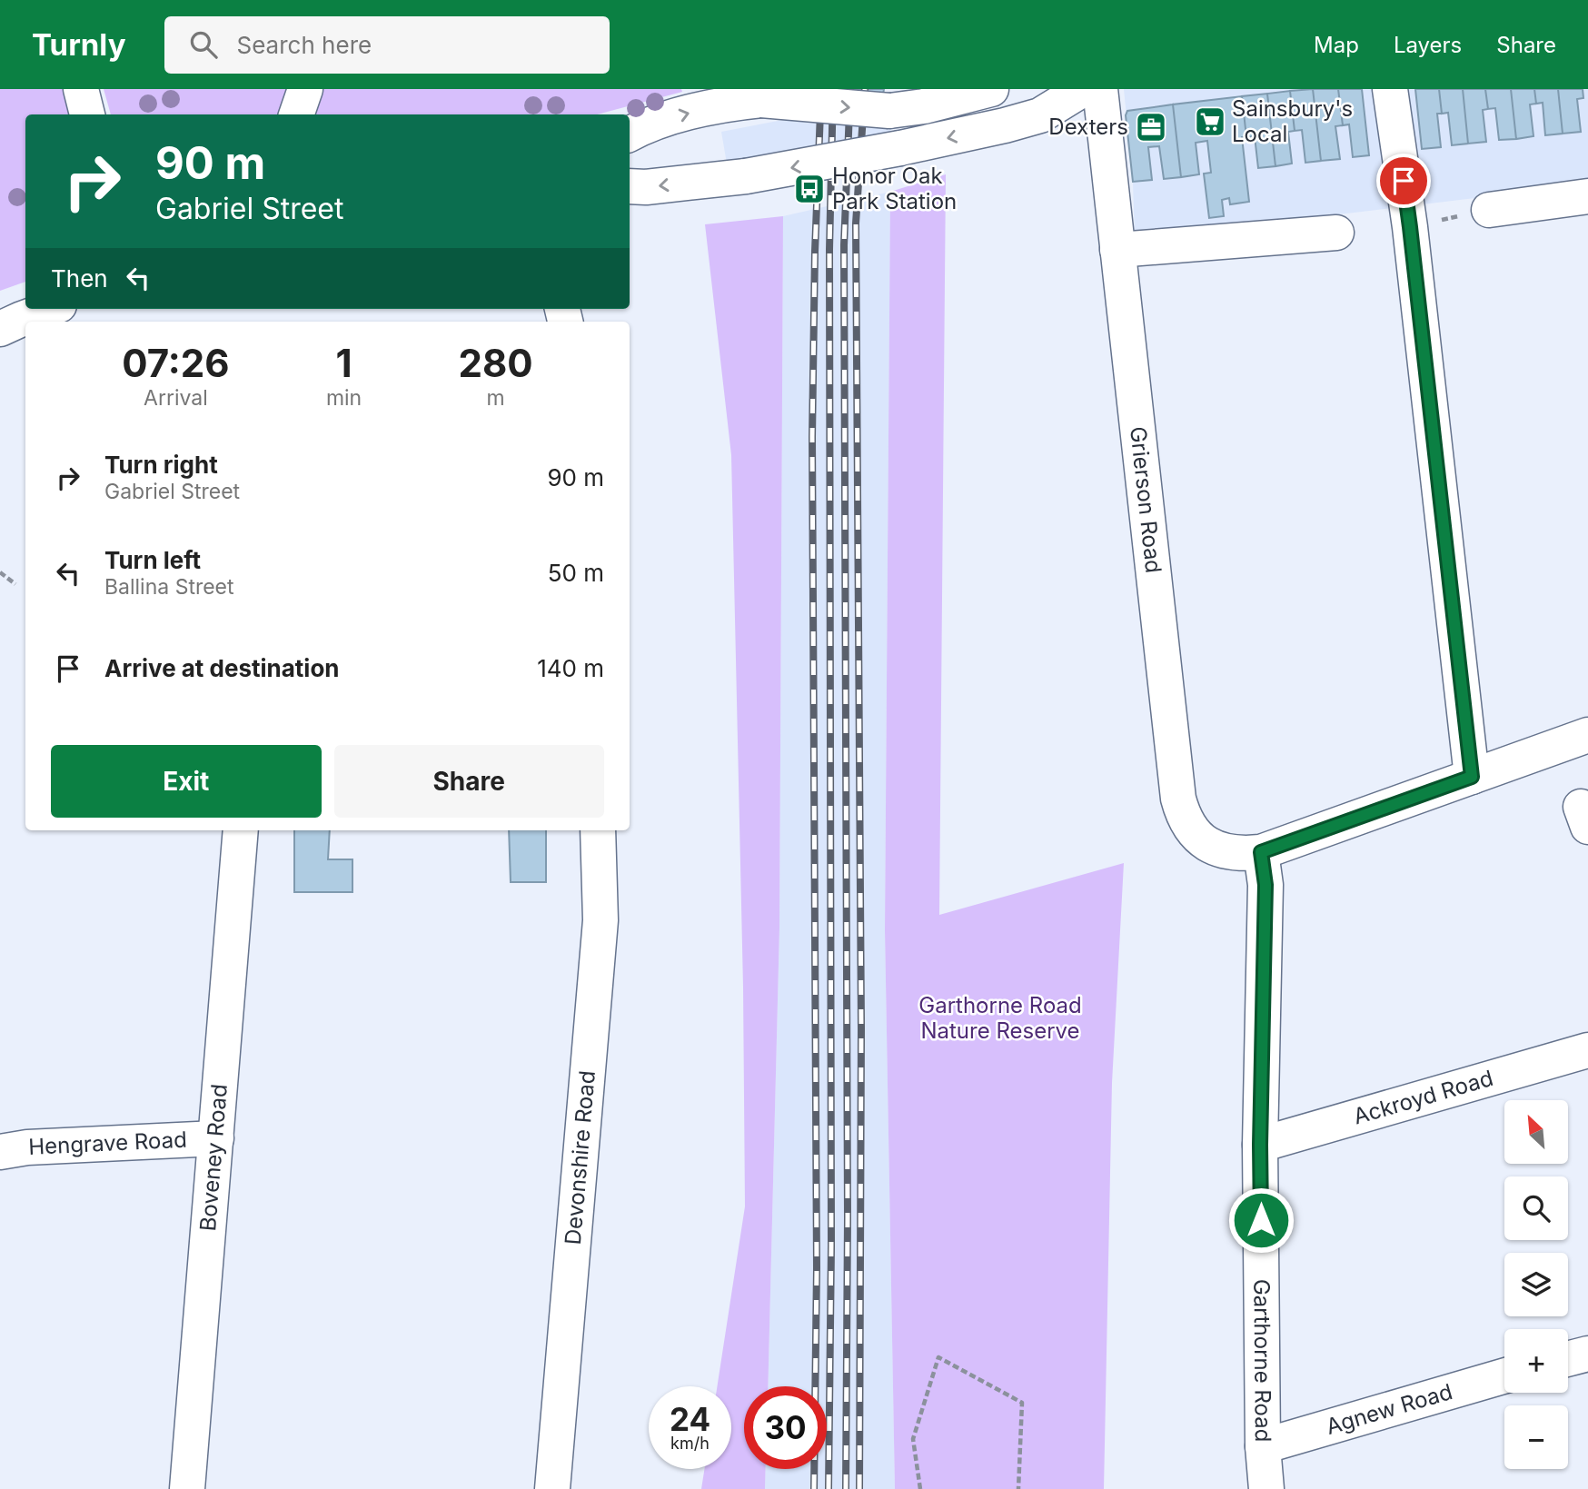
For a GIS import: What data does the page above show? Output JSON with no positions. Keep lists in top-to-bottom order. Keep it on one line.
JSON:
{"streets":{"street":["Grierson Road","Ackroyd Road","Hengrave Road","Boveney Road","Devonshire Road","Garthorne Road","Agnew Road"]},"crossings":[["Grierson Road","Garthorne Road"],["Ackroyd Road","Garthorne Road"],["Hengrave Road","Boveney Road"],["Garthorne Road","Agnew Road"]],"parks":["Garthorne Road Nature Reserve"],"places":{"supermarket":["Sainsbury's Local"],"office":["Dexters"],"bus stop":["Honor Oak Park Station"]},"north":"top left","page":{"header":"Turnly","search":"Search here","nav":["Map","Layers","Share"],"turn":["90 m","Gabriel Street"],"then":"Then","eta":["07:26","Arrival","1","min","280","m"],"list":[{"name":"Turn right","note":"Gabriel Street","value":"90 m"},{"name":"Turn left","note":"Ballina Street","value":"50 m"},{"name":"Arrive at destination","value":"140 m"}],"buttons":["Exit","Share"],"map_buttons":["+","−"],"speed":"24 km/h","limit":"30"}}
